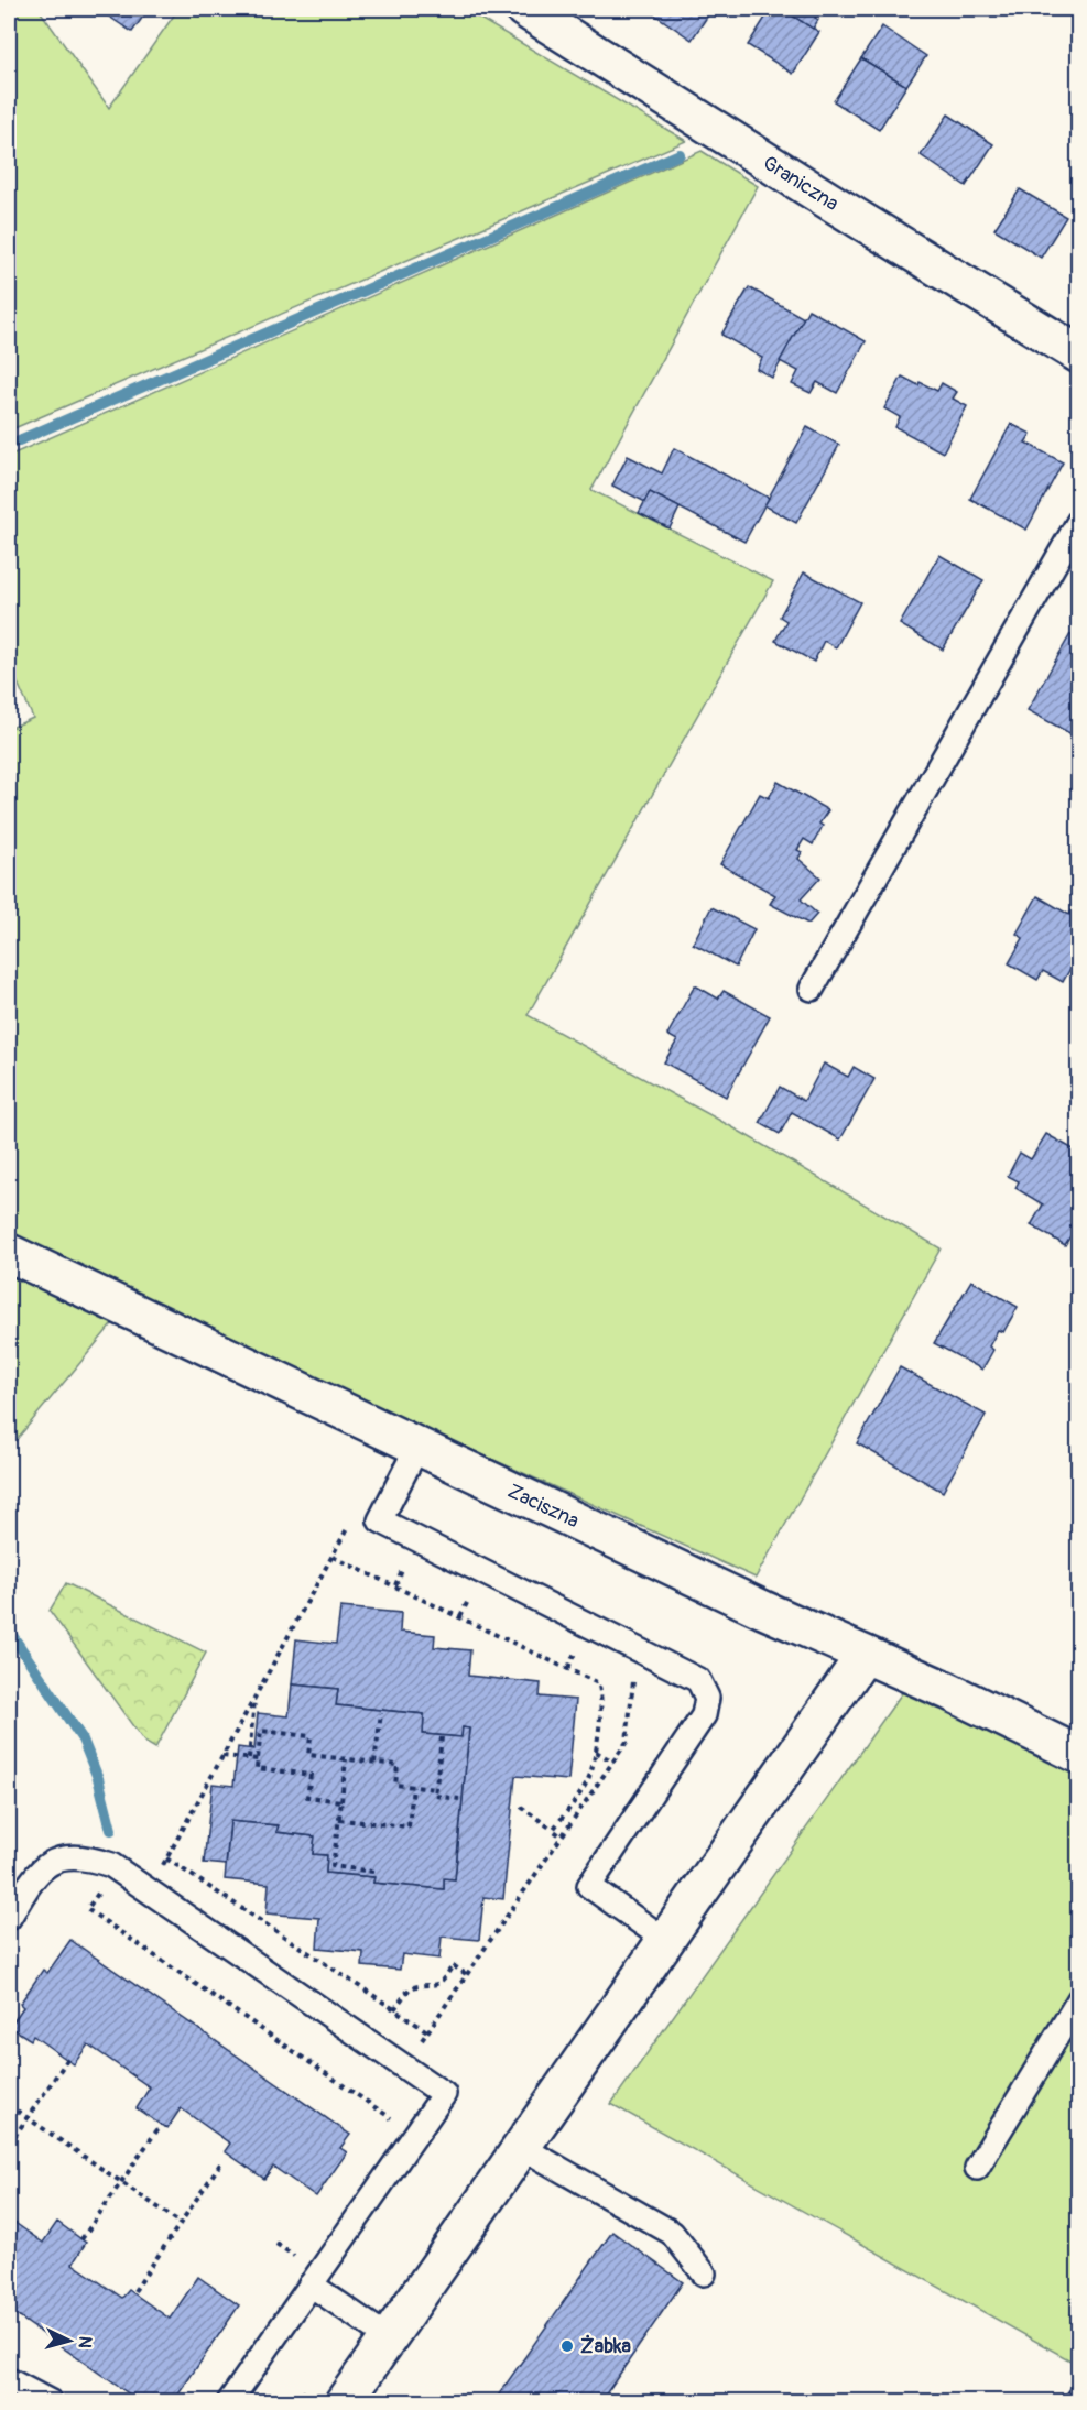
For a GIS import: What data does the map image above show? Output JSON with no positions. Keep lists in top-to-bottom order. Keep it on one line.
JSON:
{"streets":{"street":["Graniczna","Zaciszna"]},"places":["Żabka"],"north":"right"}
